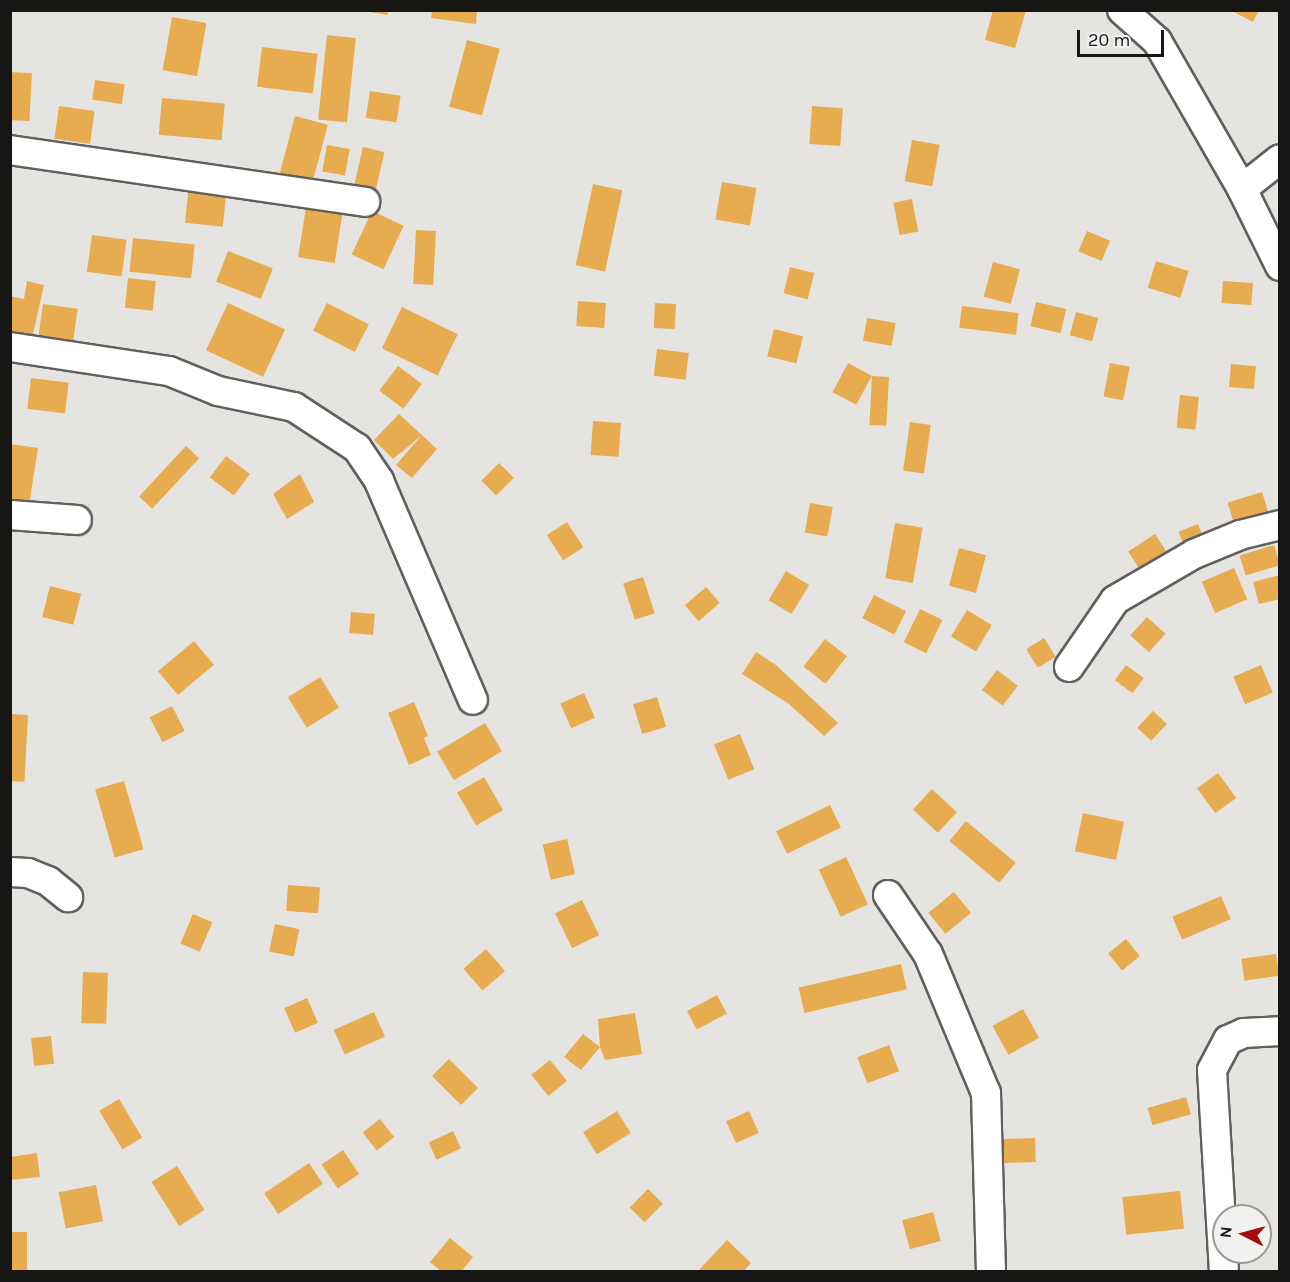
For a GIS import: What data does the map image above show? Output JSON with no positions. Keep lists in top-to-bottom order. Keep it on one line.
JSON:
{"scale_bar":"20 m","north":"left"}
